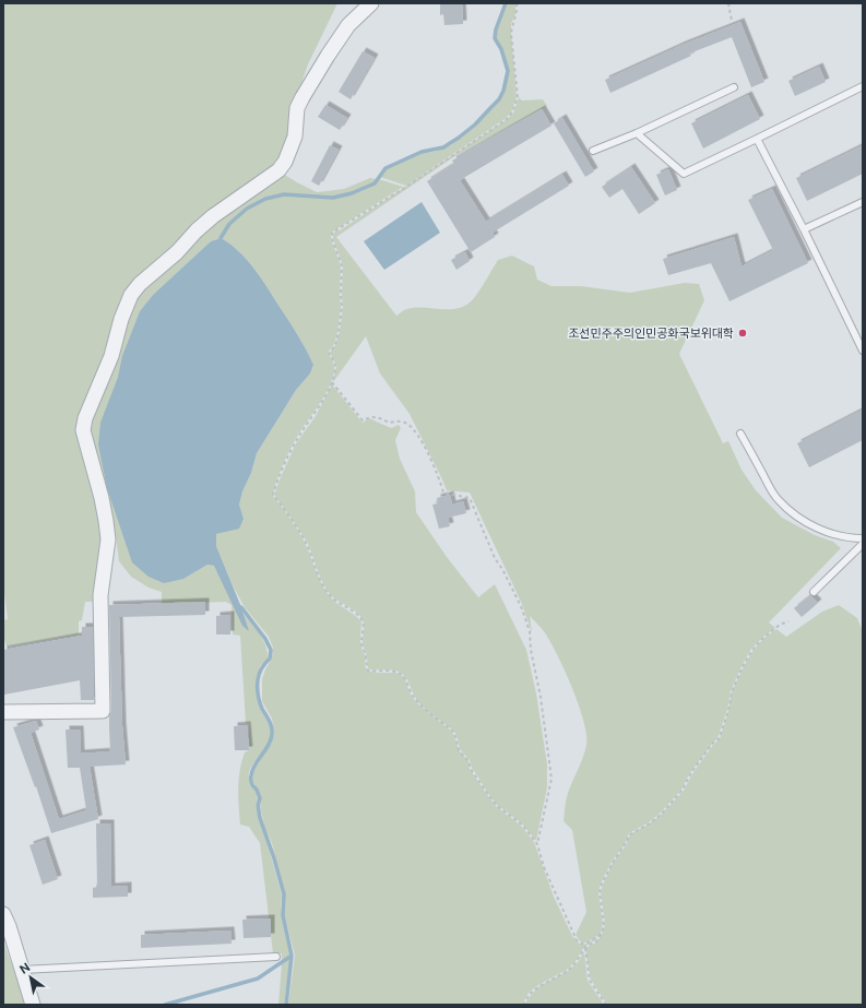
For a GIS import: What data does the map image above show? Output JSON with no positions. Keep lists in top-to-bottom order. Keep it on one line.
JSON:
{"places":["조선민주주의인민공화국보위대학"],"north":"top left"}
